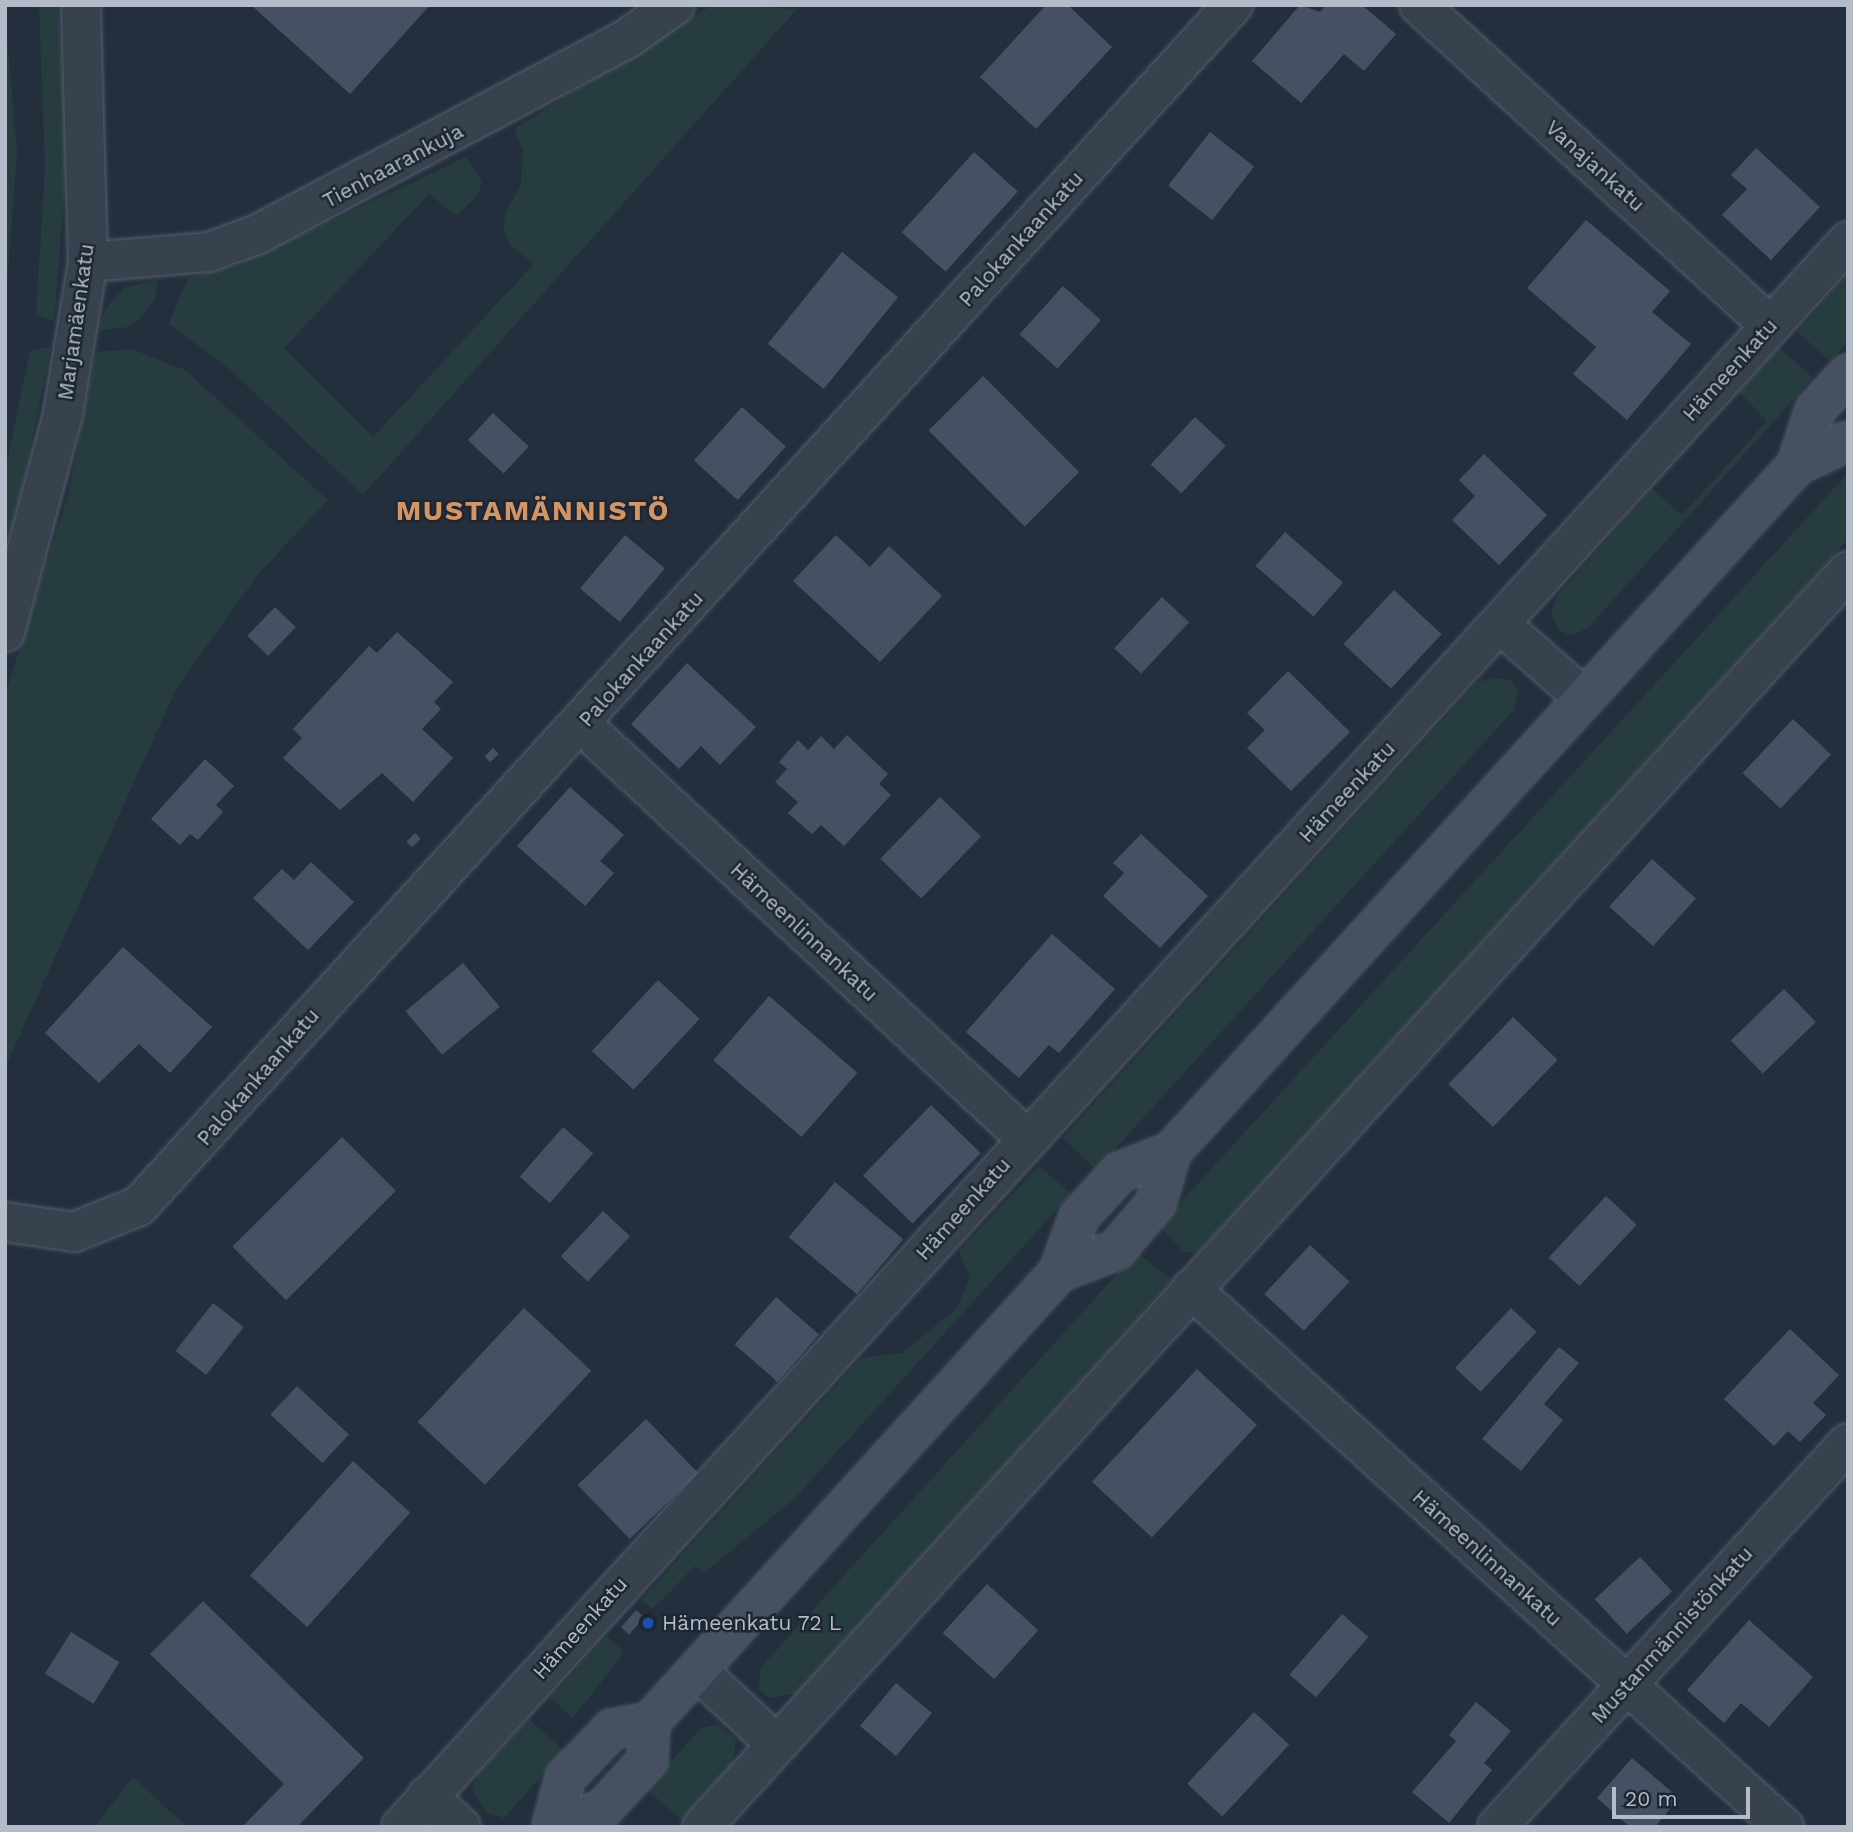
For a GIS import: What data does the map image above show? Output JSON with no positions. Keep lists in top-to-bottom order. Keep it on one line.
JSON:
{"streets":{"street":["Tienhaarankuja","Vanajankatu","Palokankaankatu","Marjamäenkatu","Hämeenkatu","Hämeenlinnankatu","Mustanmännistönkatu"]},"crossings":[["Tienhaarankuja","Marjamäenkatu"],["Vanajankatu","Hämeenkatu"],["Palokankaankatu","Hämeenlinnankatu"],["Hämeenkatu","Hämeenlinnankatu"],["Hämeenlinnankatu","Mustanmännistönkatu"]],"districts":["MUSTAMÄNNISTÖ"],"places":["Hämeenkatu 72 L"],"scale_bar":"20 m"}
